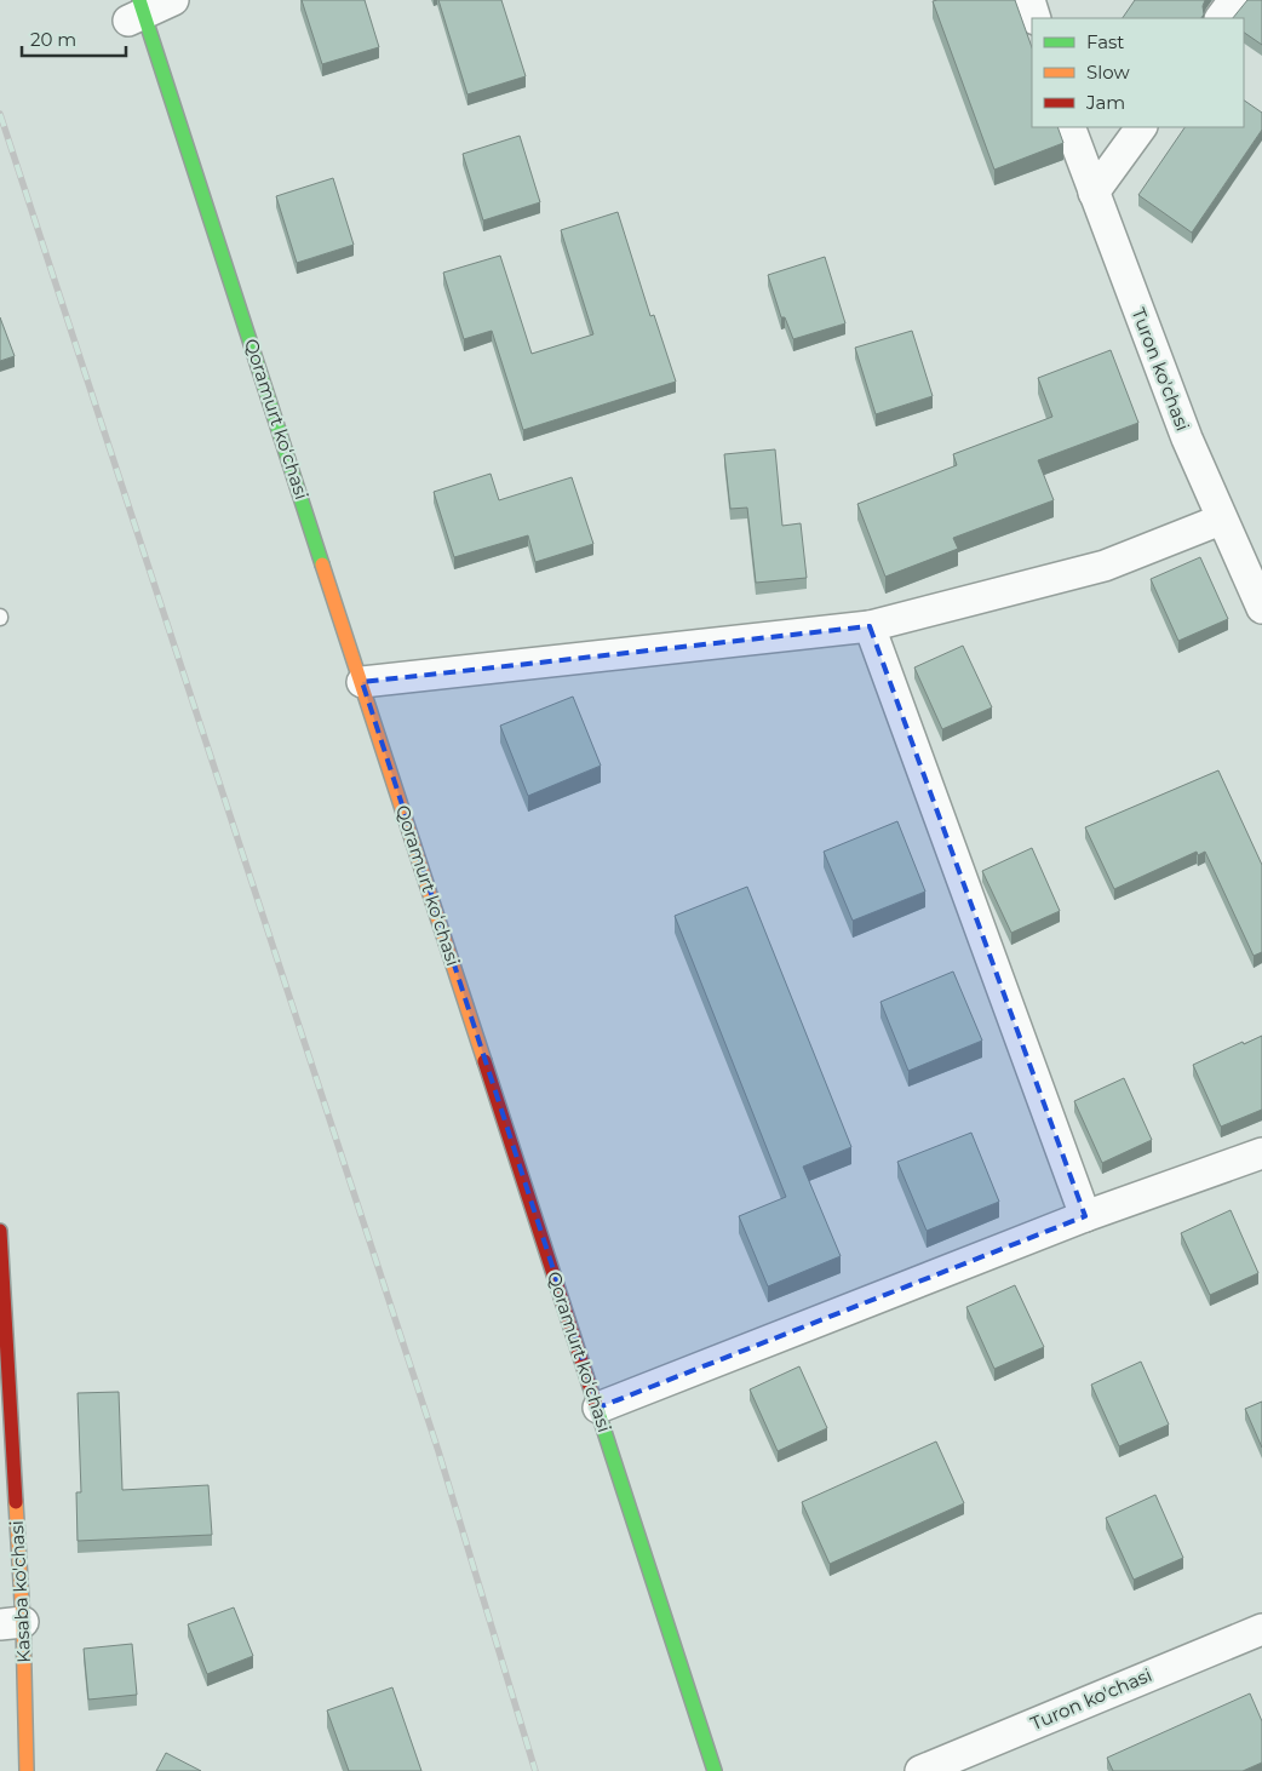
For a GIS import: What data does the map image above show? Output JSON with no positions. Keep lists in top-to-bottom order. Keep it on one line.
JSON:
{"streets":{"main road":["Qoramurt koʻchasi","Kasaba ko'chasi"],"street":["Turon ko'chasi"]},"legend":["Fast","Slow","Jam"],"scale_bar":"20 m"}
